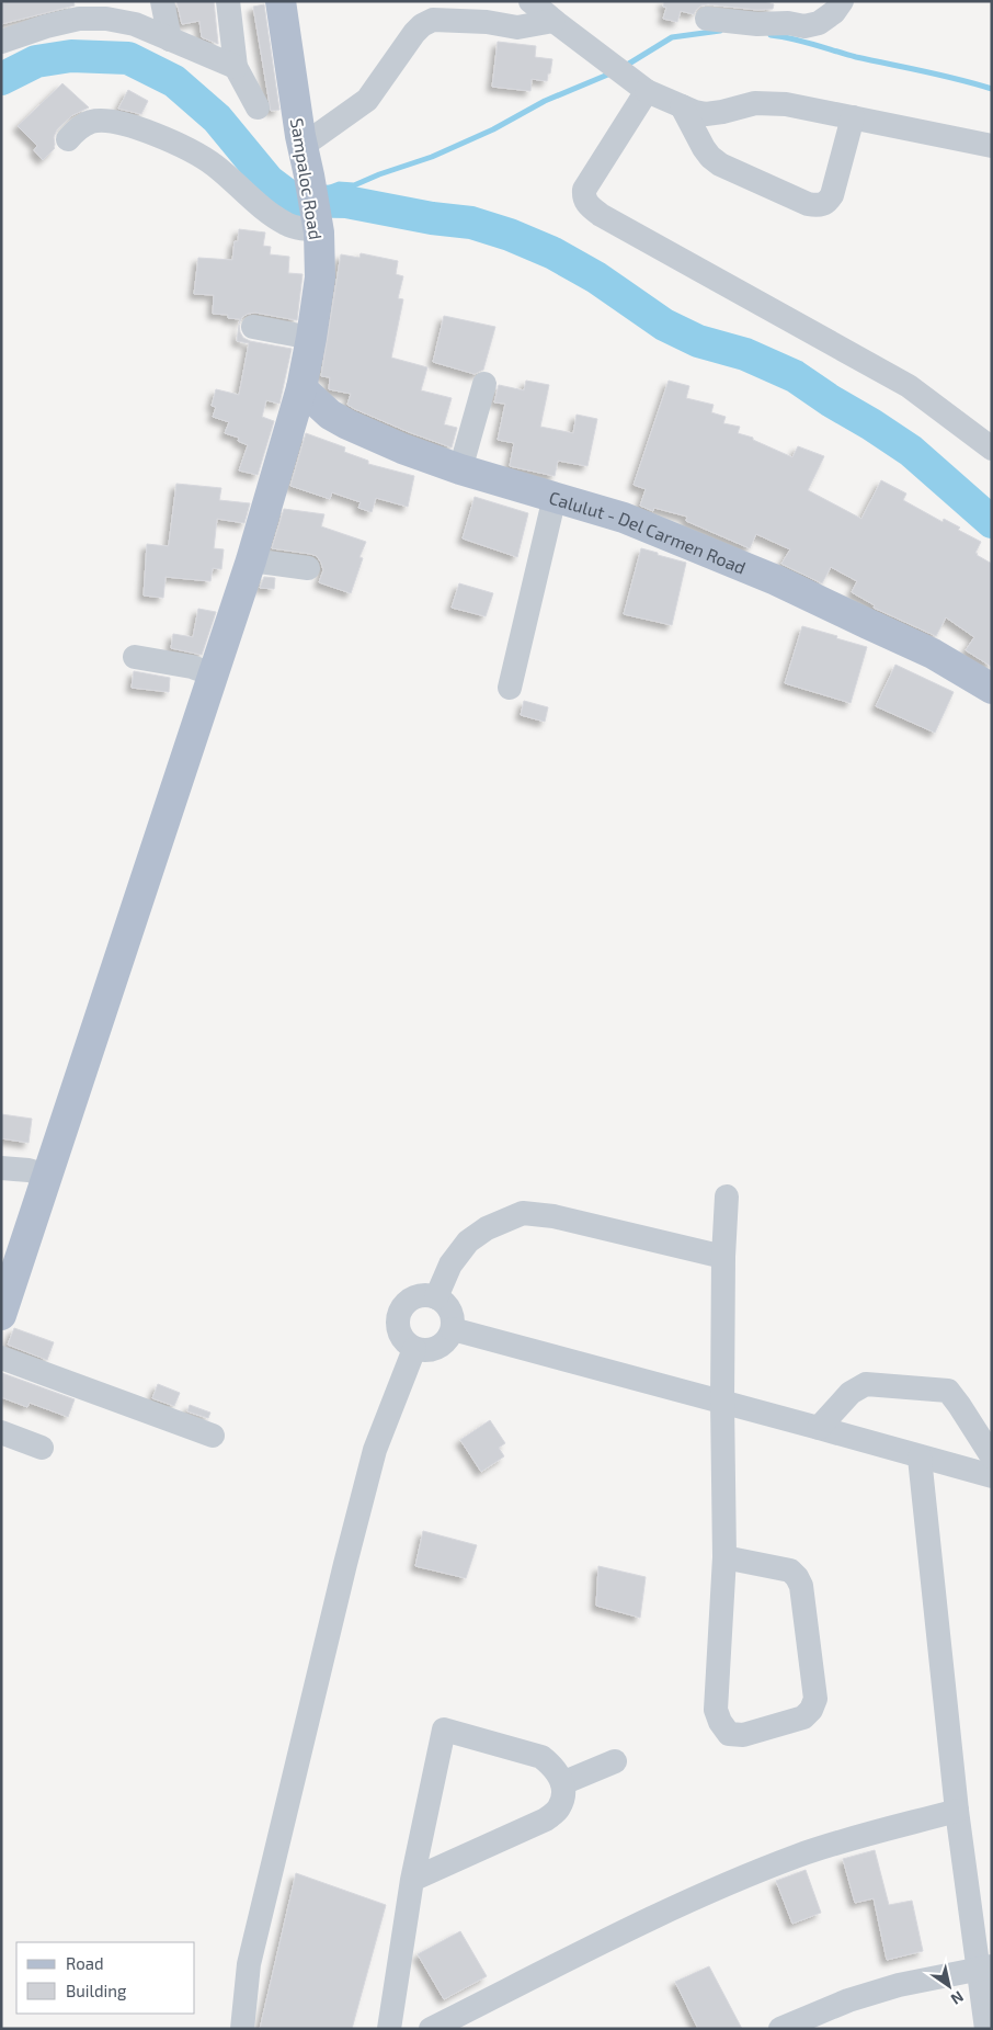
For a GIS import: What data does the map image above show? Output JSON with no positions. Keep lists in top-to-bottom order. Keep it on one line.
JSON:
{"streets":{"main road":["Sampaloc Road","Calulut - Del Carmen Road"]},"crossings":[["Sampaloc Road","Calulut - Del Carmen Road"]],"legend":["Road","Building"],"north":"bottom right"}
